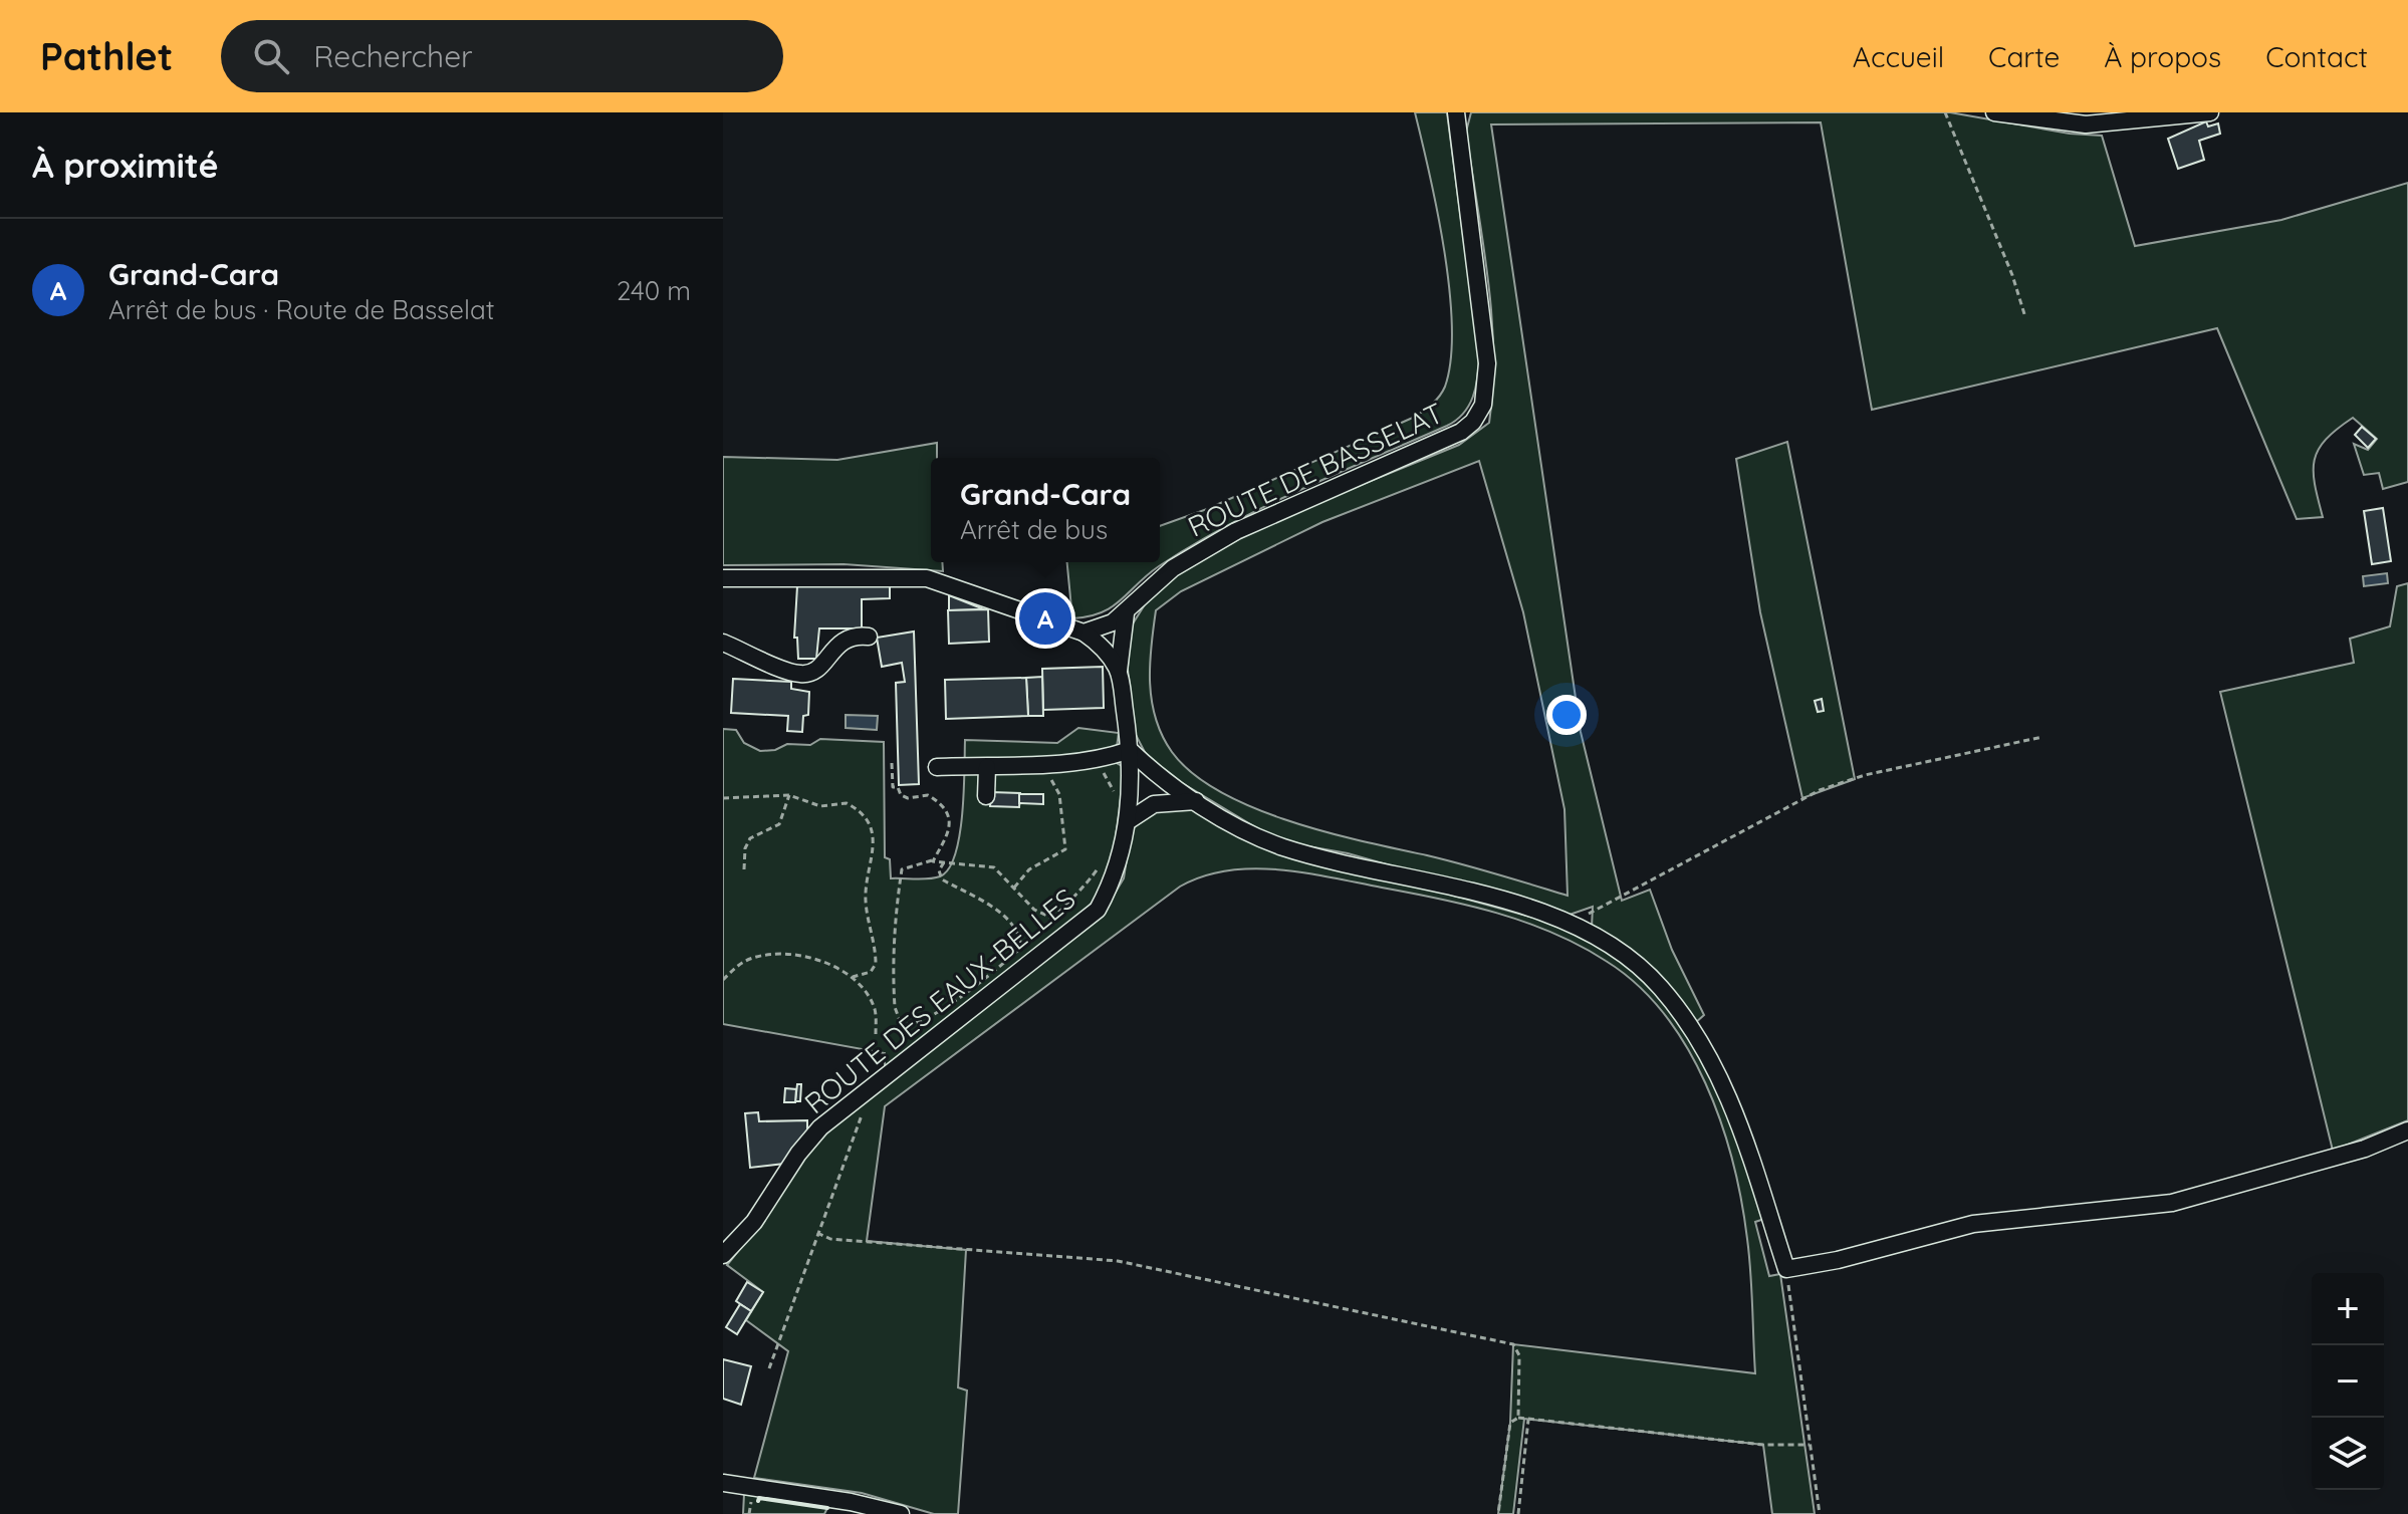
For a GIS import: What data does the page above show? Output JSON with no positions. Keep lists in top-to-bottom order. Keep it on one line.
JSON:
{"streets":{"street":["ROUTE DE BASSELAT","ROUTE DES EAUX-BELLES"]},"page":{"header":"Pathlet","search":"Rechercher","nav":["Accueil","Carte","À propos","Contact"],"heading":"À proximité","list":[{"mark":"A","name":"Grand-Cara","note":"Arrêt de bus · Route de Basselat","value":"240 m"}],"popup":["Grand-Cara","Arrêt de bus"],"pins":"A","map_buttons":["+","−"]}}
